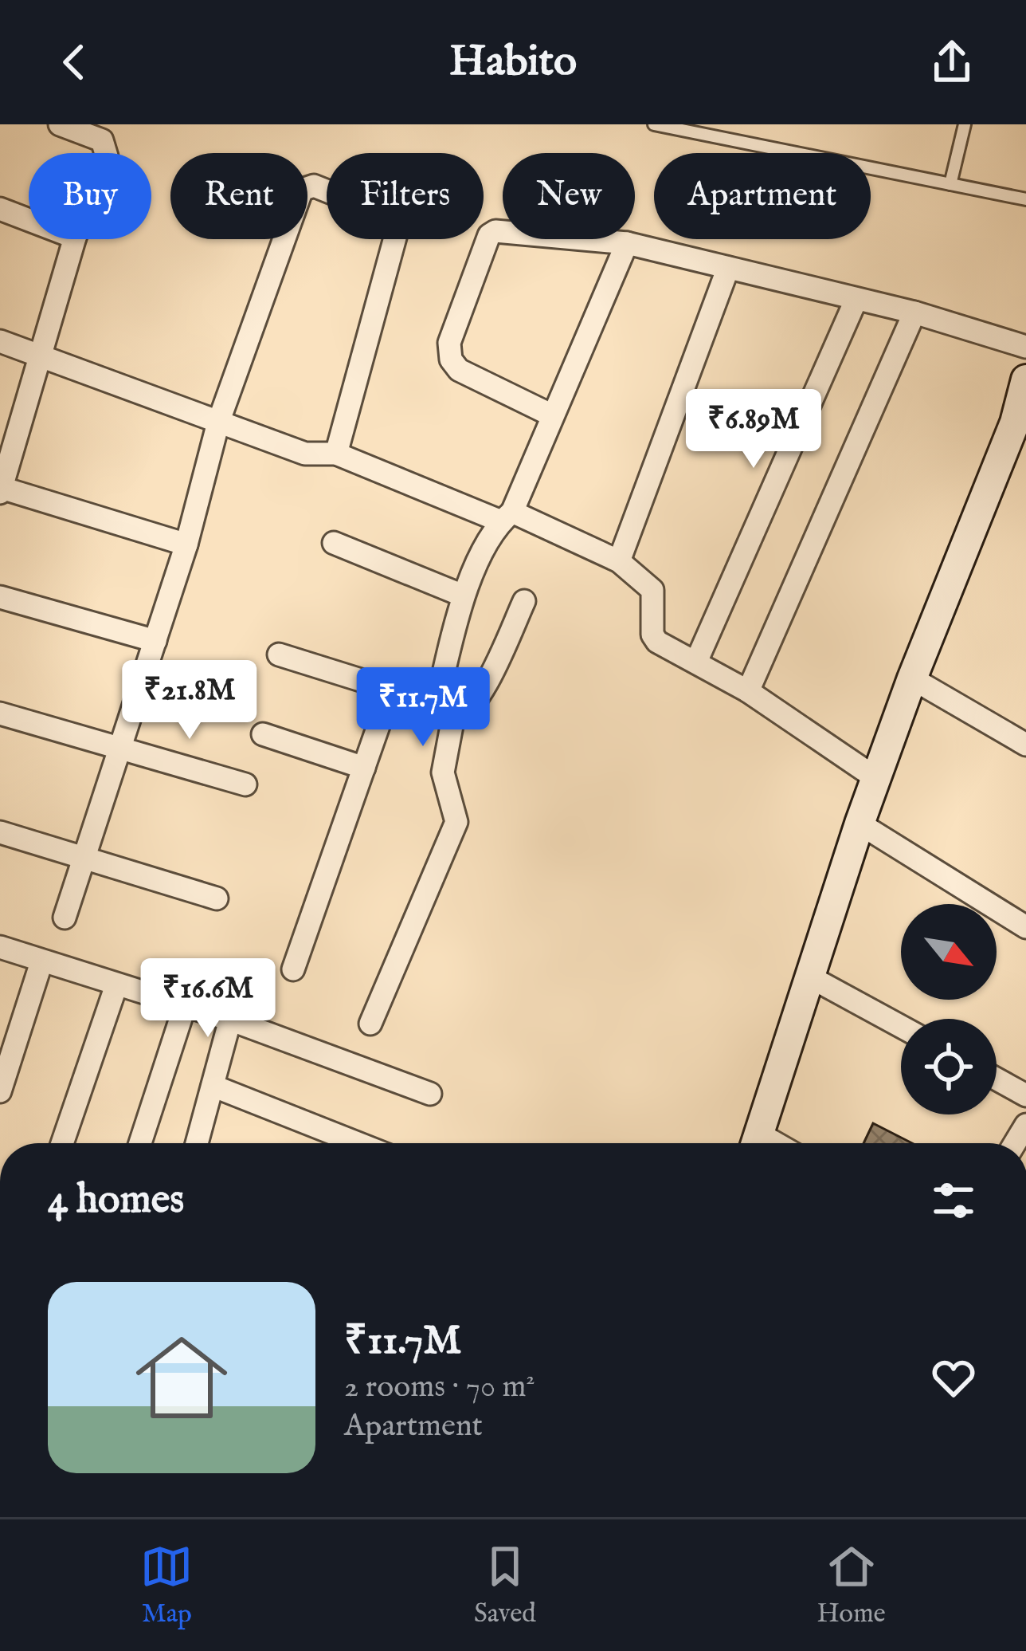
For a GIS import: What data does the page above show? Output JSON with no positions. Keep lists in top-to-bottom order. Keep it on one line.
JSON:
{"north":"bottom right","page":{"header":"Habito","chip":["Buy","Rent","Filters","New","Apartment"],"price":["₹6.89M","₹21.8M","₹11.7M","₹16.6M"],"heading":"4 homes","list":[{"name":"₹11.7M","note":"2 rooms · 70 m² · Apartment"}],"tabs":["Map","Saved","Home"]}}
